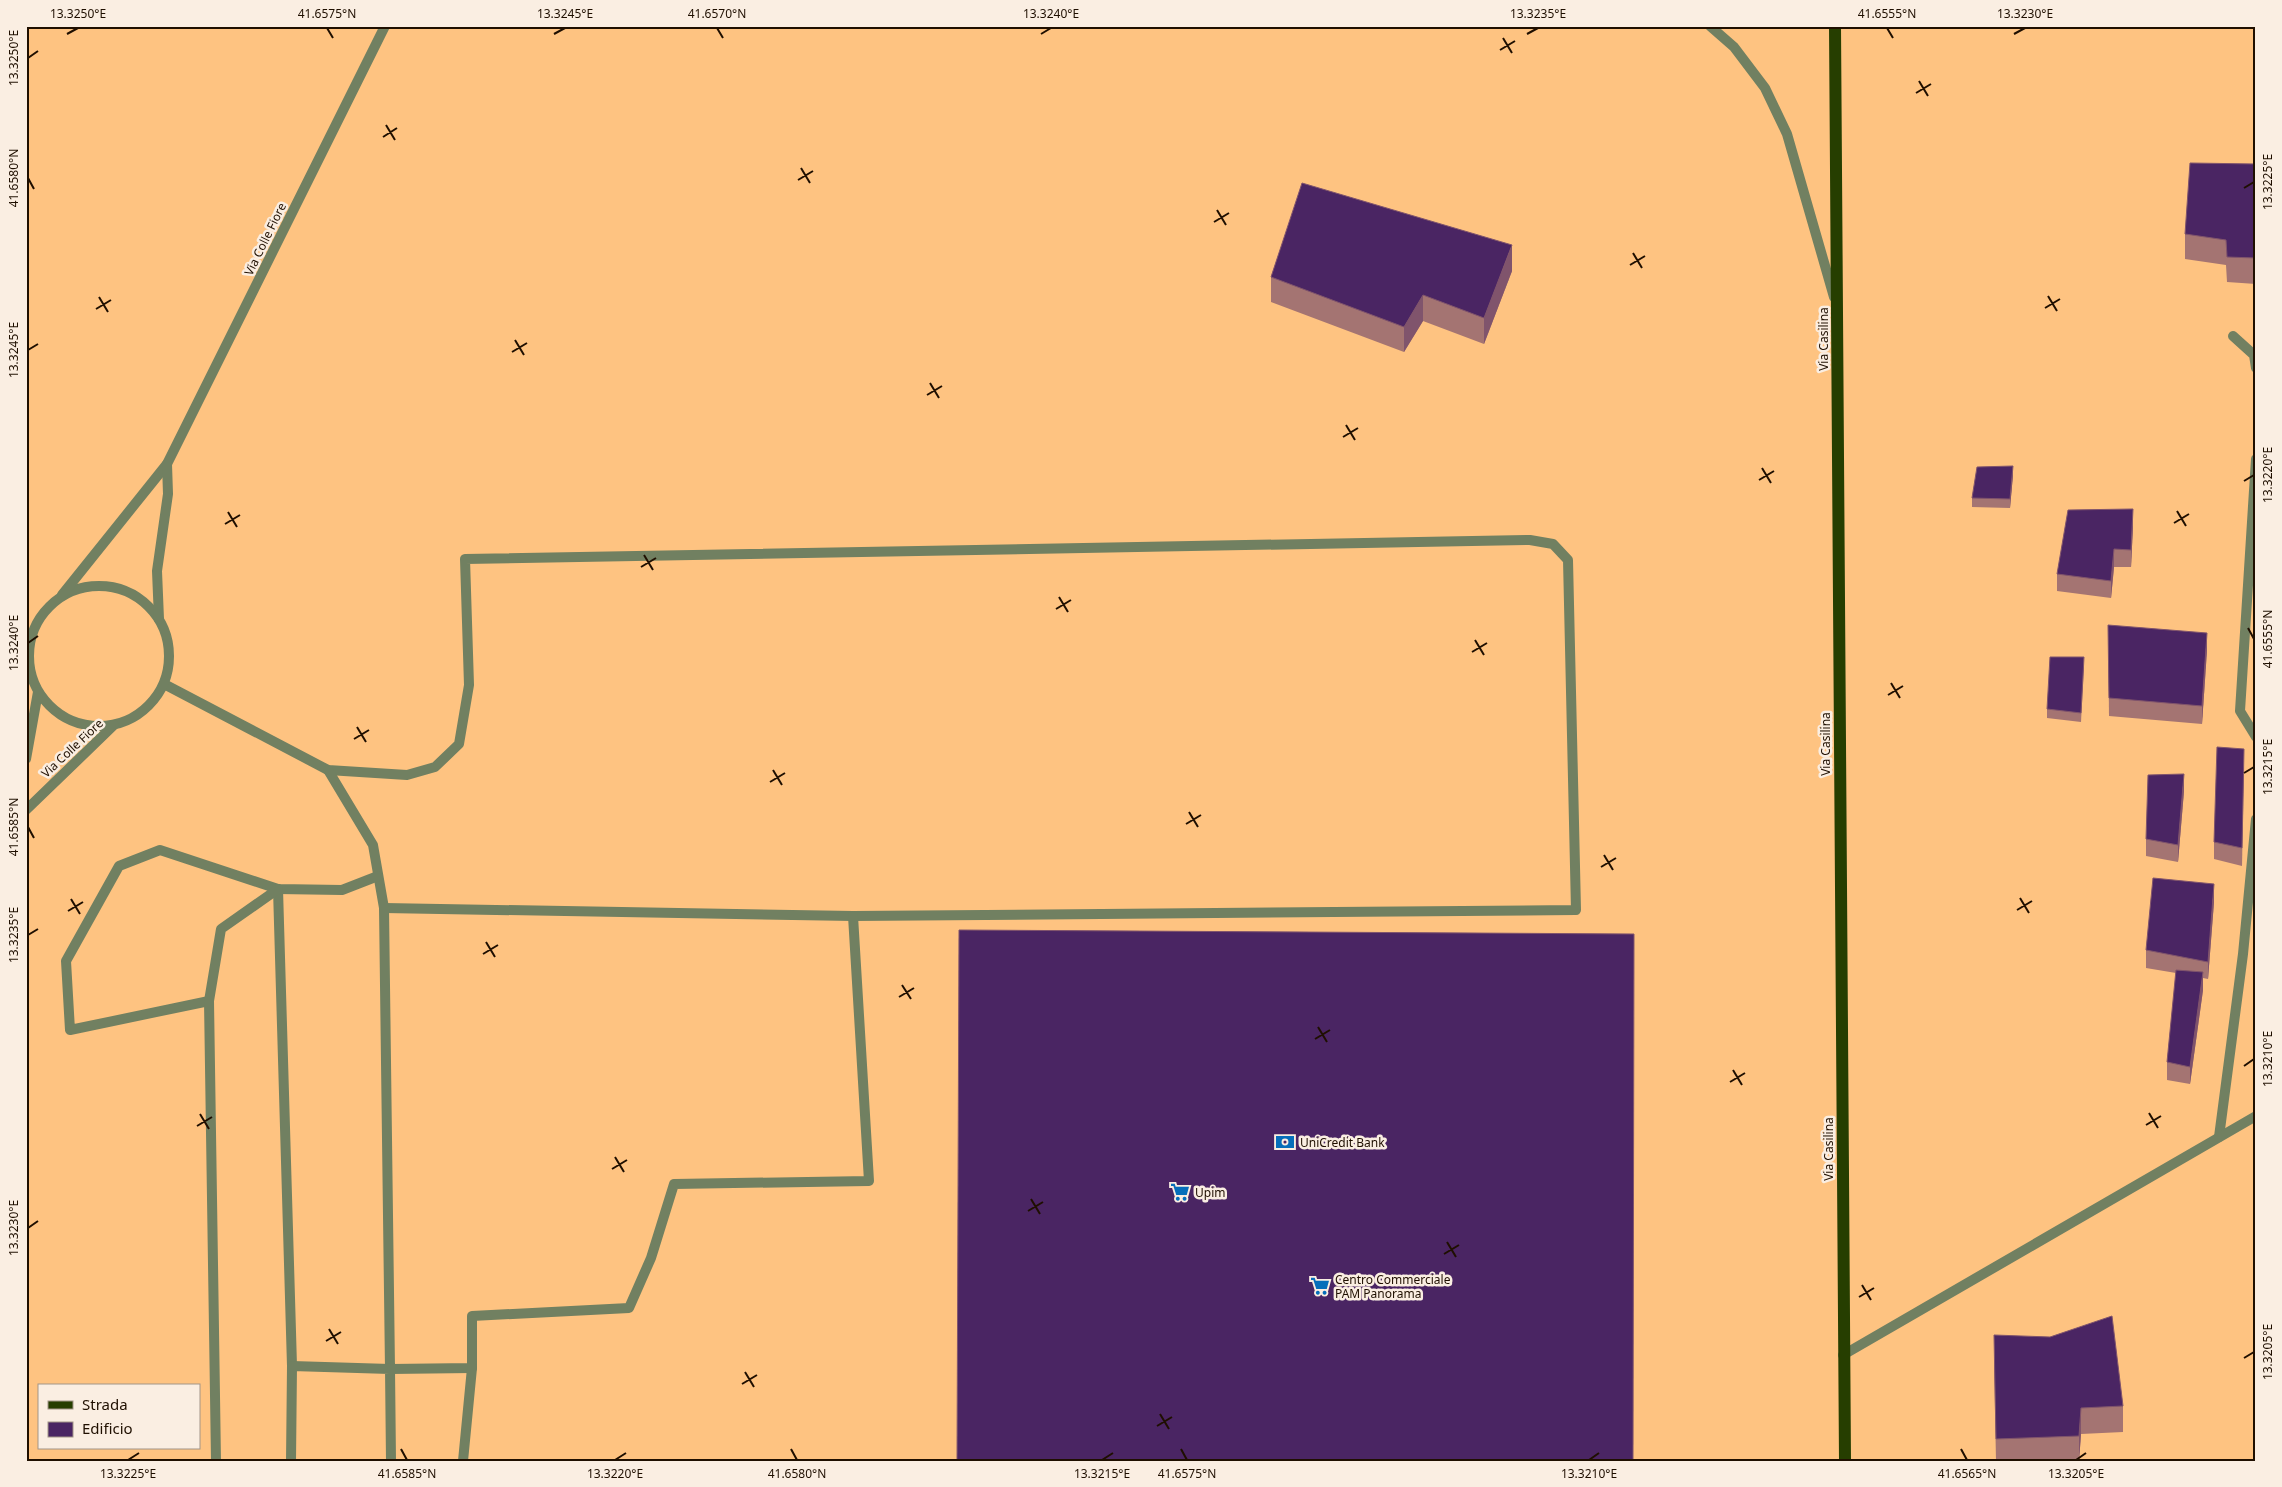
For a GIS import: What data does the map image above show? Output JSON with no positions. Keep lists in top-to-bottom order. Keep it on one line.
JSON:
{"streets":{"main road":["Via Casilina"],"street":["Via Colle Fiore"]},"places":{"bank":["UniCredit Bank"],"supermarket":["Upim","Centro Commerciale PAM Panorama"]},"legend":["Strada","Edificio"],"coordinates":["13.3250°E","41.6575°N","13.3245°E","41.6570°N","13.3240°E","13.3235°E","41.6555°N","13.3230°E","41.6580°N","13.3225°E","13.3220°E","13.3215°E","41.6585°N","13.3210°E","13.3205°E","41.6565°N"]}
